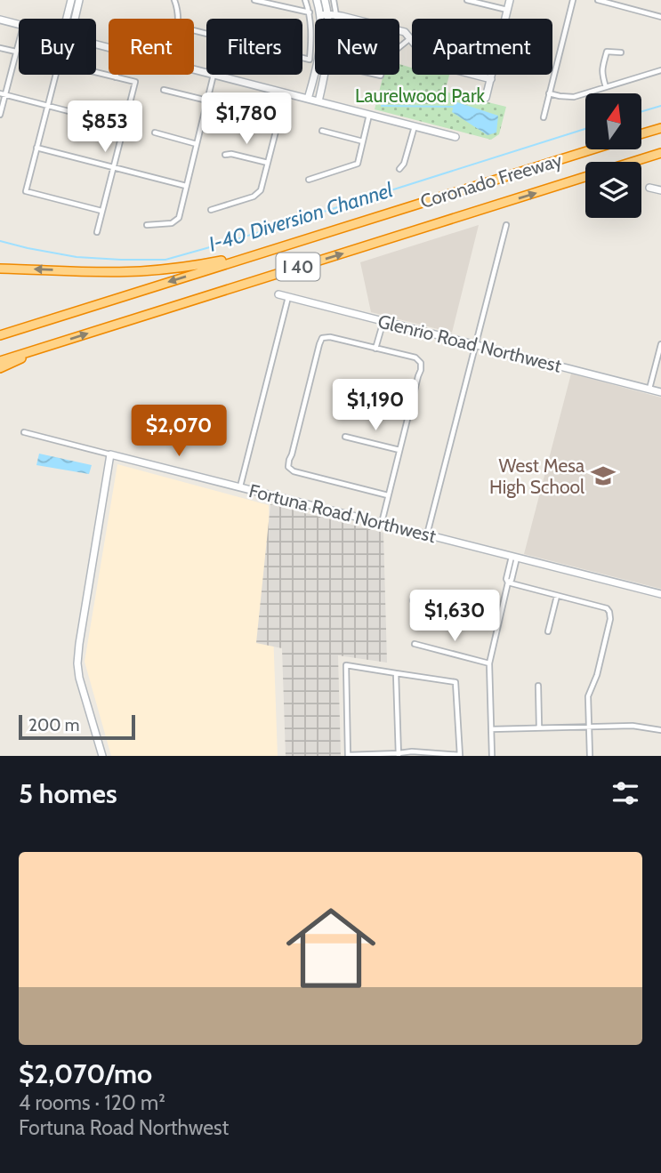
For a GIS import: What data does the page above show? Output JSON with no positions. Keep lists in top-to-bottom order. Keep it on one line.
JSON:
{"streets":{"highway":["Coronado Freeway","I 40"],"street":["Glenrio Road Northwest","Fortuna Road Northwest"]},"water":["I-40 Diversion Channel"],"parks":["Laurelwood Park"],"places":{"school or university":["West Mesa High School"]},"scale_bar":"200 m","north":"top","page":{"chip":["Buy","Rent","Filters","New","Apartment"],"price":["$1,780","$853","$1,190","$2,070","$1,630"],"scale":"200 m","heading":"5 homes","list":[{"name":"$2,070/mo","note":"4 rooms · 120 m² · Fortuna Road Northwest"}]}}
